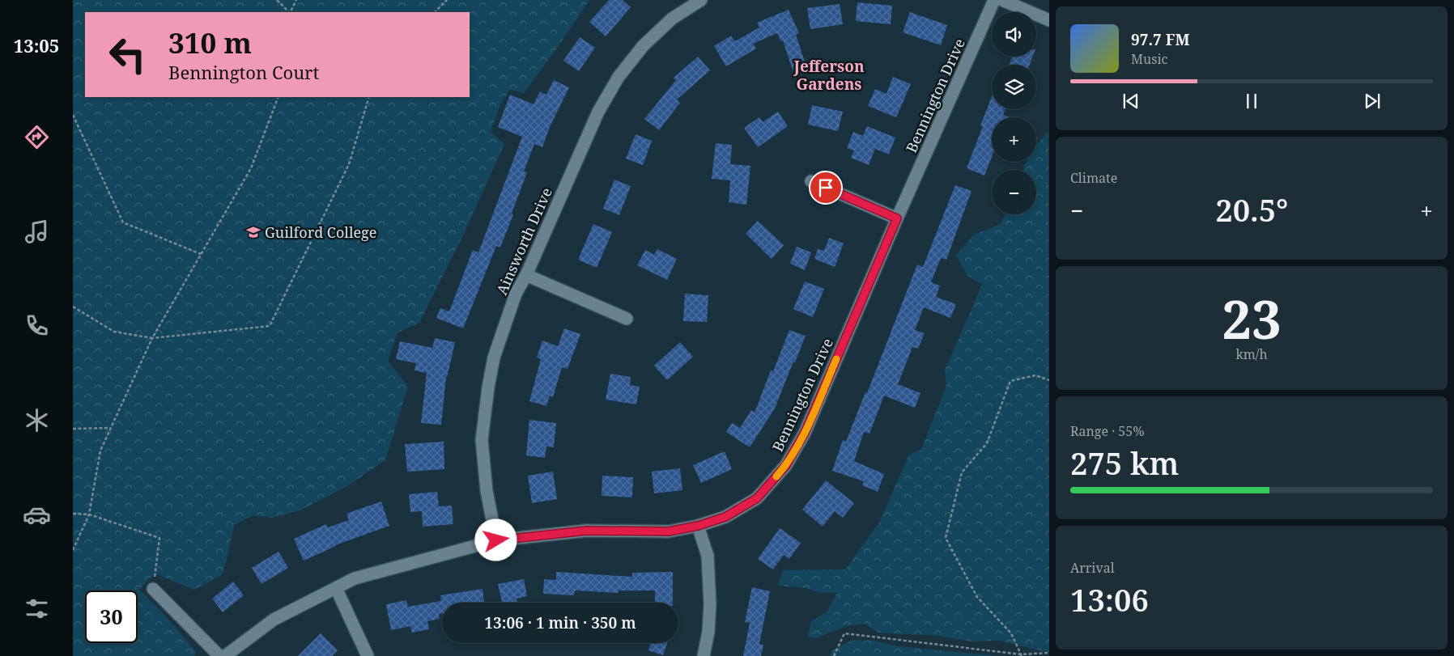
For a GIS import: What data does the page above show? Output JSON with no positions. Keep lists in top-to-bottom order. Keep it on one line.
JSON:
{"streets":{"street":["Bennington Drive","Ainsworth Drive"]},"crossings":[["Bennington Drive","Ainsworth Drive"]],"districts":["Jefferson Gardens"],"places":{"school or university":["Guilford College"]},"page":{"tabs":"13:05","map_buttons":["+","−"],"turn":["310 m","Bennington Court"],"song":["97.7 FM","Music"],"tile":["Climate",["23","km/h"],["Range · 55%","275 km"],["Arrival","13:06"]],"heat":["−","20.5°","+"],"limit":"30","trip":"13:06 · 1 min · 350 m"}}
